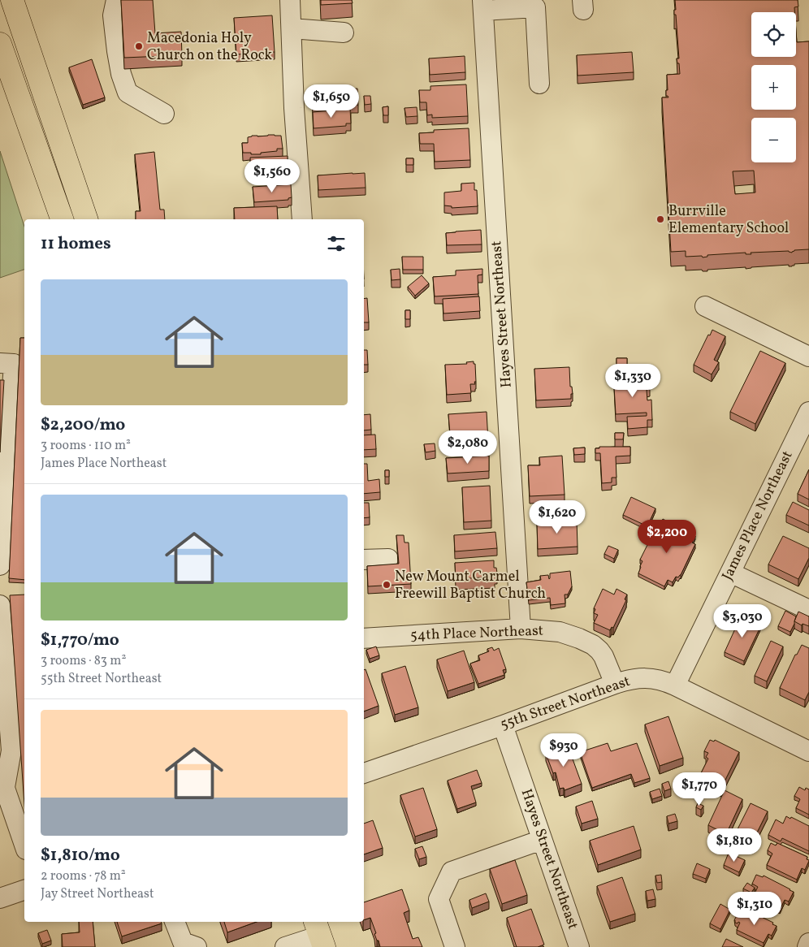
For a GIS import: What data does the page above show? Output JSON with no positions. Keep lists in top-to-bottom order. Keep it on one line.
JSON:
{"streets":{"street":["Hayes Street Northeast","James Place Northeast","54th Place Northeast","55th Street Northeast"]},"crossings":[["Hayes Street Northeast","54th Place Northeast"],["Hayes Street Northeast","55th Street Northeast"],["James Place Northeast","55th Street Northeast"],["54th Place Northeast","55th Street Northeast"]],"places":["Macedonia Holy Church on the Rock","Burrville Elementary School","New Mount Carmel Freewill Baptist Church"],"page":{"map_buttons":["+","−"],"price":["$1,650","$1,560","$1,330","$2,080","$1,620","$2,200","$3,030","$930","$1,770","$1,810","$1,310"],"heading":"11 homes","list":[{"name":"$2,200/mo","note":"3 rooms · 110 m² · James Place Northeast"},{"name":"$1,770/mo","note":"3 rooms · 83 m² · 55th Street Northeast"},{"name":"$1,810/mo","note":"2 rooms · 78 m² · Jay Street Northeast"}]}}
